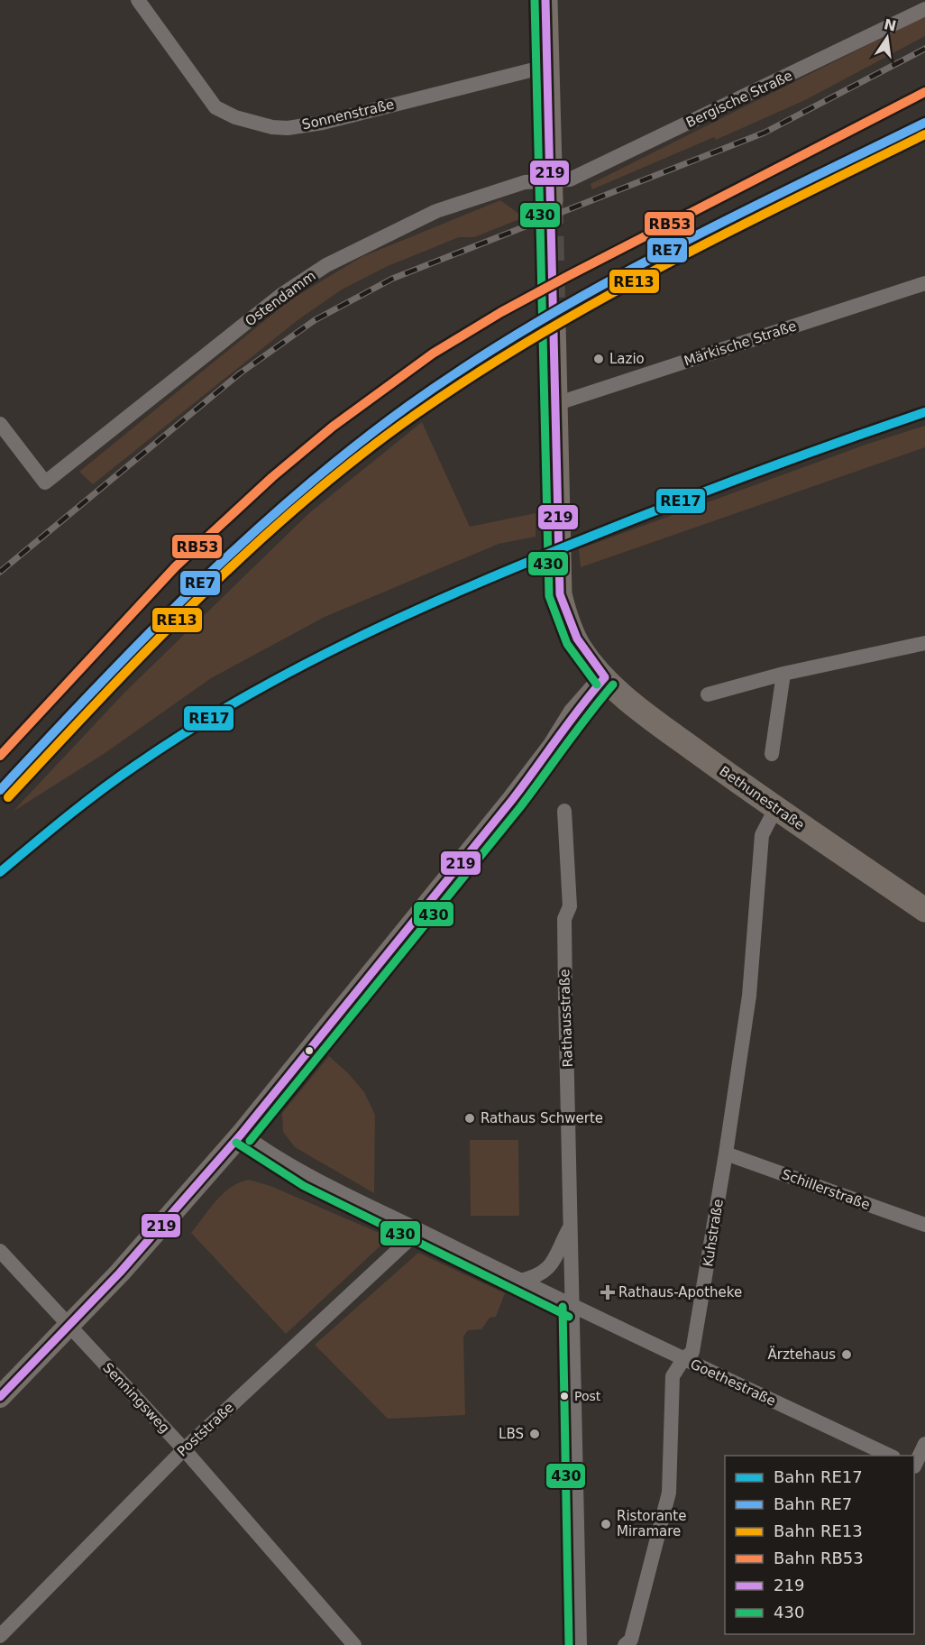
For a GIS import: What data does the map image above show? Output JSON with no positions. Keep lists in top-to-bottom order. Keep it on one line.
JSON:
{"streets":{"main road":["Bethunestraße"],"street":["Bergische Straße","Sonnenstraße","Ostendamm","Märkische Straße","Rathausstraße","Schillerstraße","Kuhstraße","Goethestraße","Senningsweg","Poststraße"]},"crossings":[["Bergische Straße","Ostendamm"],["Märkische Straße","Bethunestraße"],["Bethunestraße","Kuhstraße"],["Rathausstraße","Goethestraße"],["Schillerstraße","Kuhstraße"],["Kuhstraße","Goethestraße"],["Goethestraße","Poststraße"],["Senningsweg","Poststraße"]],"places":{"other":["Lazio","Rathaus Schwerte","Ärztehaus","Post","LBS","Ristorante Miramare"],"health":["Rathaus-Apotheke"]},"lines":["transit line 219","transit line 430","rail line RB53","rail line RE7","rail line RE13","rail line RE17"],"legend":["Bahn RE17","Bahn RE7","Bahn RE13","Bahn RB53","219","430"],"north":"top"}
